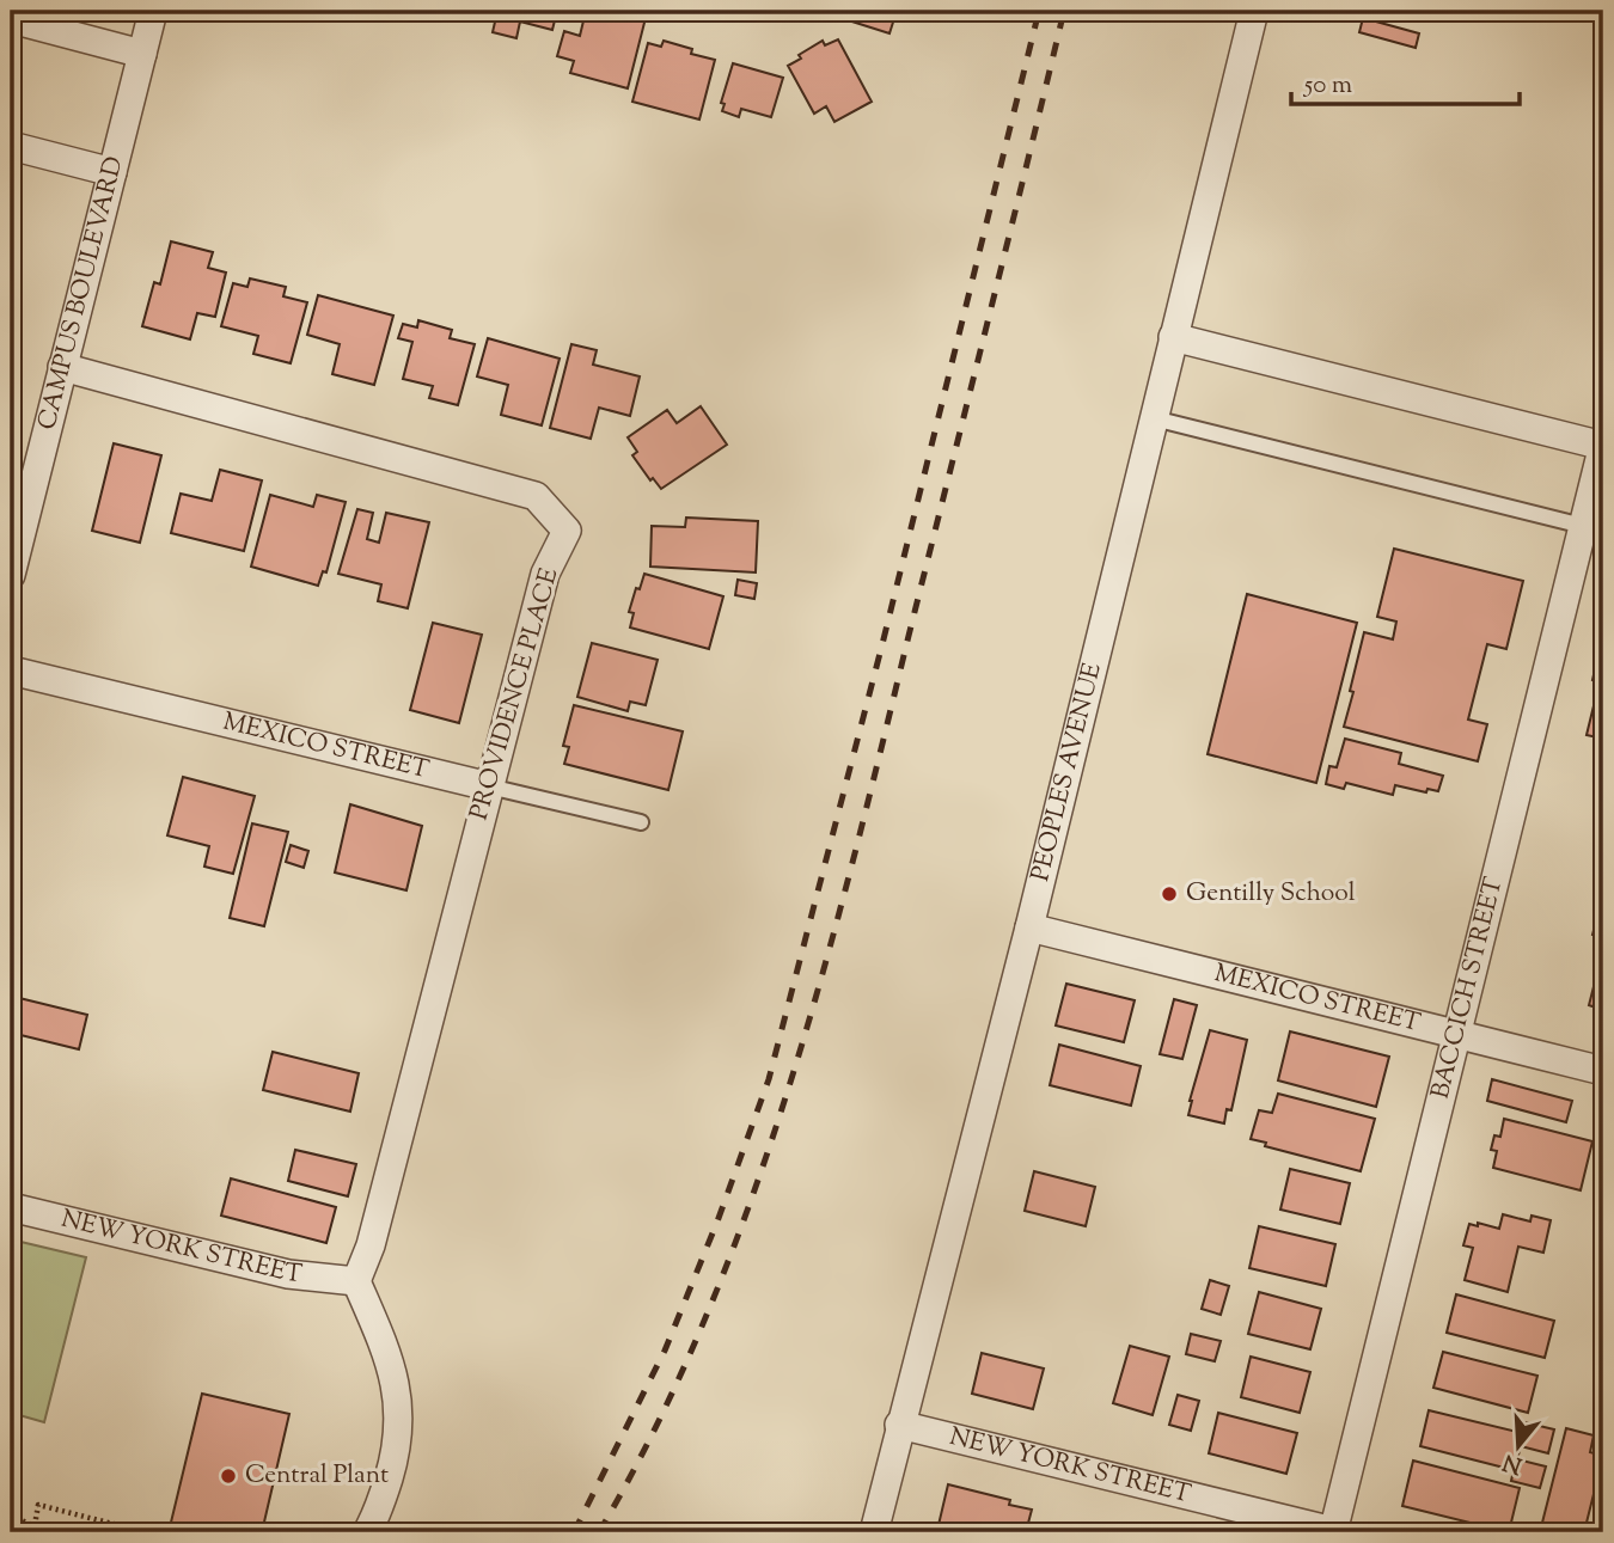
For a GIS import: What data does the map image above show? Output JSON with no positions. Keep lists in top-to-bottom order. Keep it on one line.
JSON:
{"streets":{"street":["CAMPUS BOULEVARD","PROVIDENCE PLACE","MEXICO STREET","PEOPLES AVENUE","BACCICH STREET","NEW YORK STREET"]},"crossings":[["CAMPUS BOULEVARD","PROVIDENCE PLACE"],["PROVIDENCE PLACE","MEXICO STREET"],["PROVIDENCE PLACE","NEW YORK STREET"],["MEXICO STREET","PEOPLES AVENUE"],["MEXICO STREET","BACCICH STREET"],["PEOPLES AVENUE","NEW YORK STREET"],["BACCICH STREET","NEW YORK STREET"]],"places":["Gentilly School","Central Plant"],"scale_bar":"50 m","north":"bottom"}
